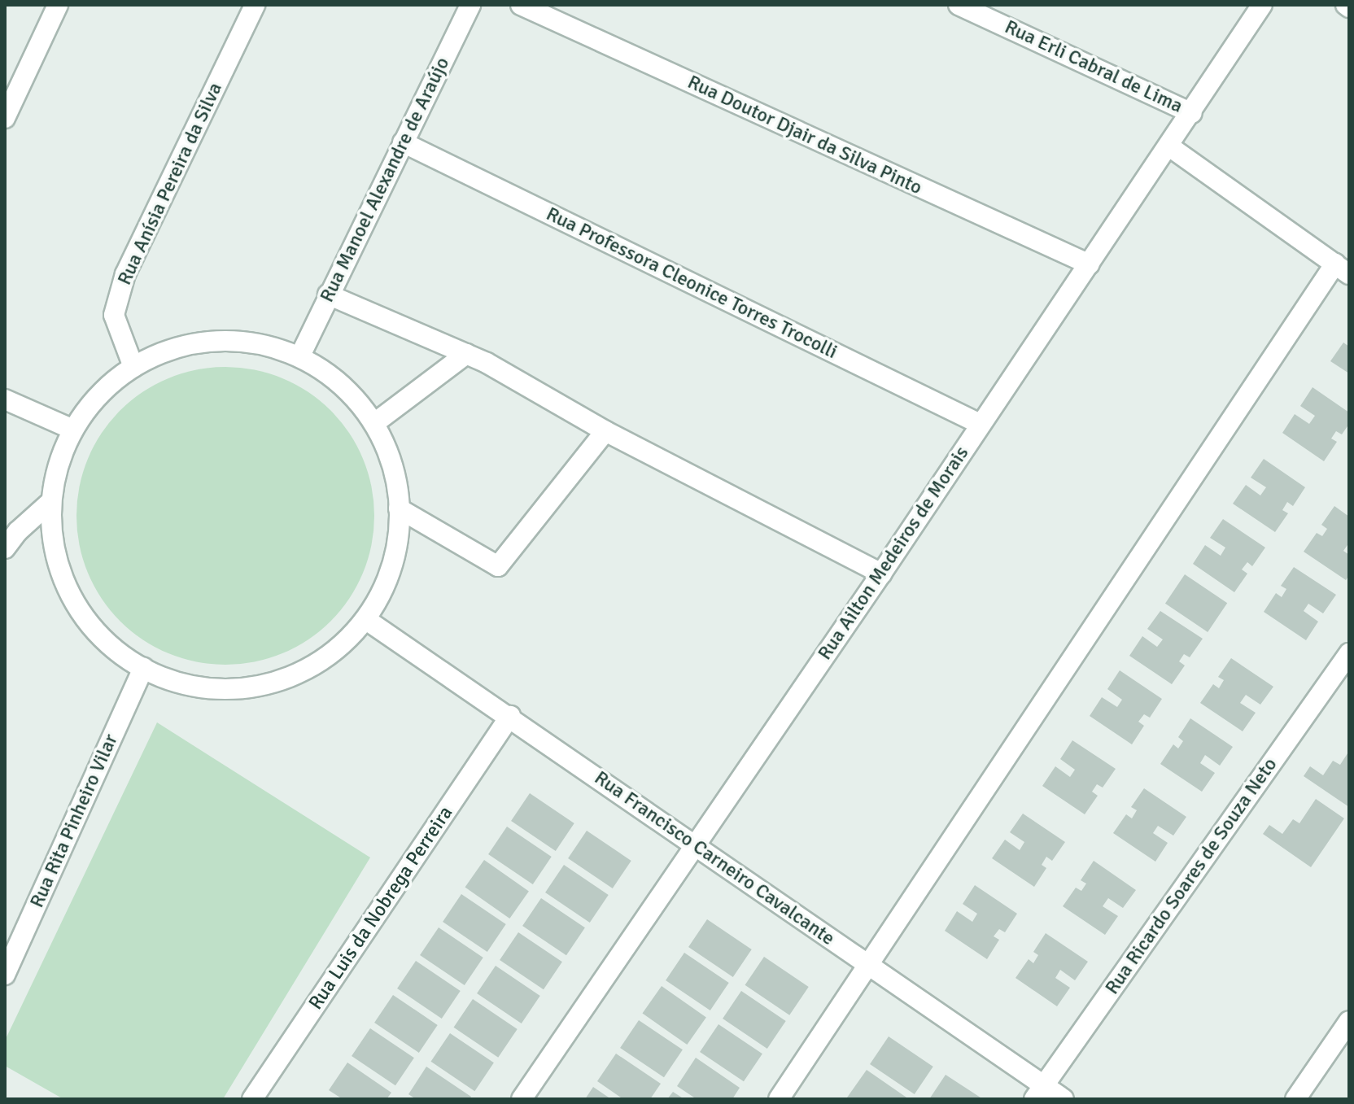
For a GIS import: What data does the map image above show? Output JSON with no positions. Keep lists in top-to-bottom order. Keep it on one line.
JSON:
{"streets":{"street":["Rua Erli Cabral de Lima","Rua Doutor Djair da Silva Pinto","Rua Manoel Alexandre de Araújo","Rua Anísia Pereira da Silva","Rua Professora Cleonice Torres Trocolli","Rua Ailton Medeiros de Morais","Rua Rita Pinheiro Vilar","Rua Francisco Carneiro Cavalcante","Rua Ricardo Soares de Souza Neto","Rua Luis da Nobrega Perreira"]},"crossings":[["Rua Erli Cabral de Lima","Rua Ailton Medeiros de Morais"],["Rua Doutor Djair da Silva Pinto","Rua Ailton Medeiros de Morais"],["Rua Manoel Alexandre de Araújo","Rua Professora Cleonice Torres Trocolli"],["Rua Professora Cleonice Torres Trocolli","Rua Ailton Medeiros de Morais"],["Rua Ailton Medeiros de Morais","Rua Francisco Carneiro Cavalcante"],["Rua Francisco Carneiro Cavalcante","Rua Ricardo Soares de Souza Neto"],["Rua Francisco Carneiro Cavalcante","Rua Luis da Nobrega Perreira"]]}
